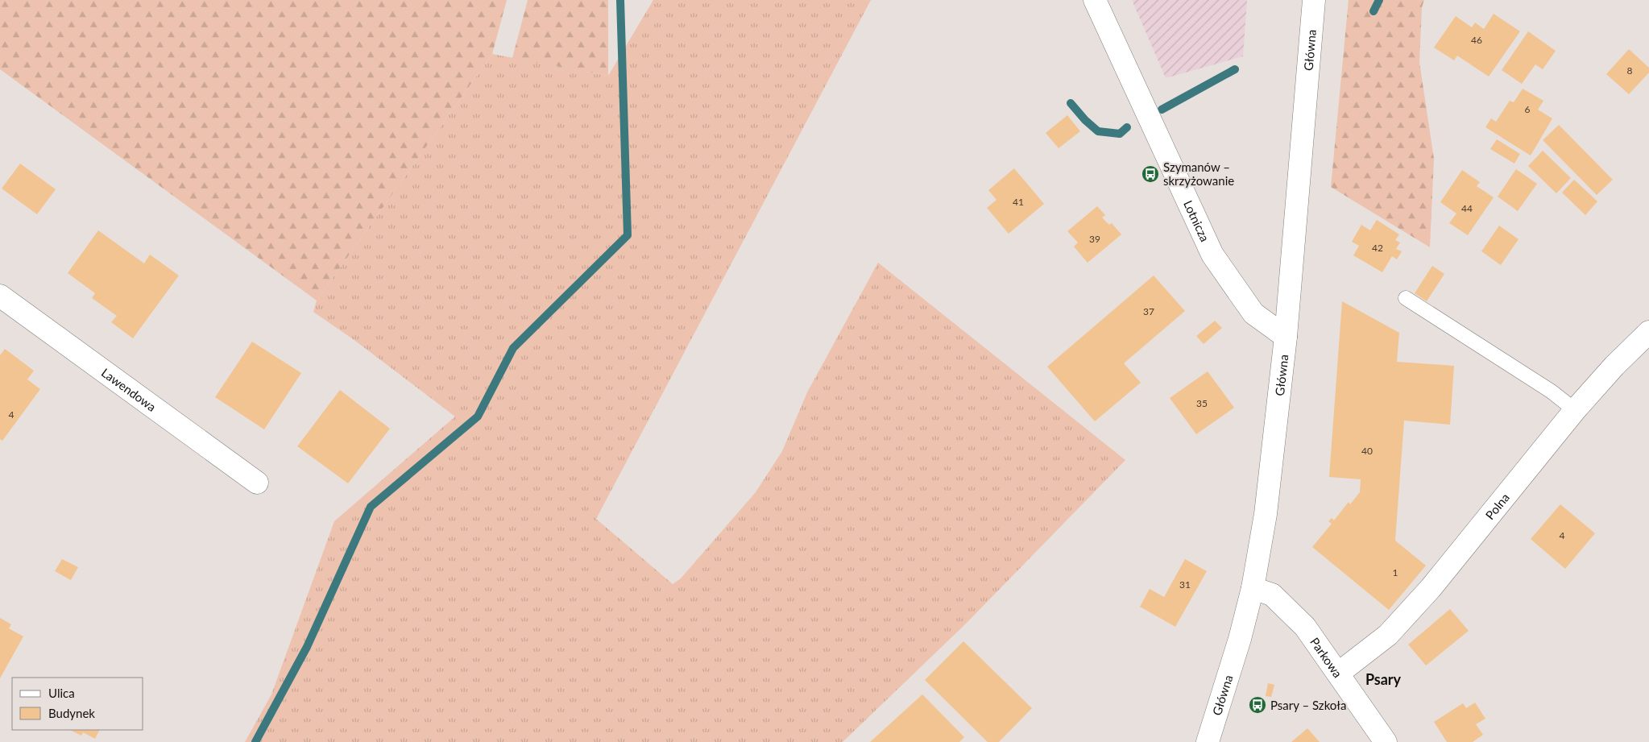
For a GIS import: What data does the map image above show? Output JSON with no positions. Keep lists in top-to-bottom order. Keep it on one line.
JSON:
{"streets":{"street":["Główna","Lotnicza","Lawendowa","Polna","Parkowa"]},"crossings":[["Główna","Lotnicza"],["Główna","Parkowa"],["Polna","Parkowa"]],"districts":["Psary"],"places":{"bus stop":["Szymanów – skrzyżowanie","Psary – Szkoła"]},"house_numbers":["46","8","6","41","44","39","42","37","35","4","40","4","1","31"],"legend":["Ulica","Budynek"]}
